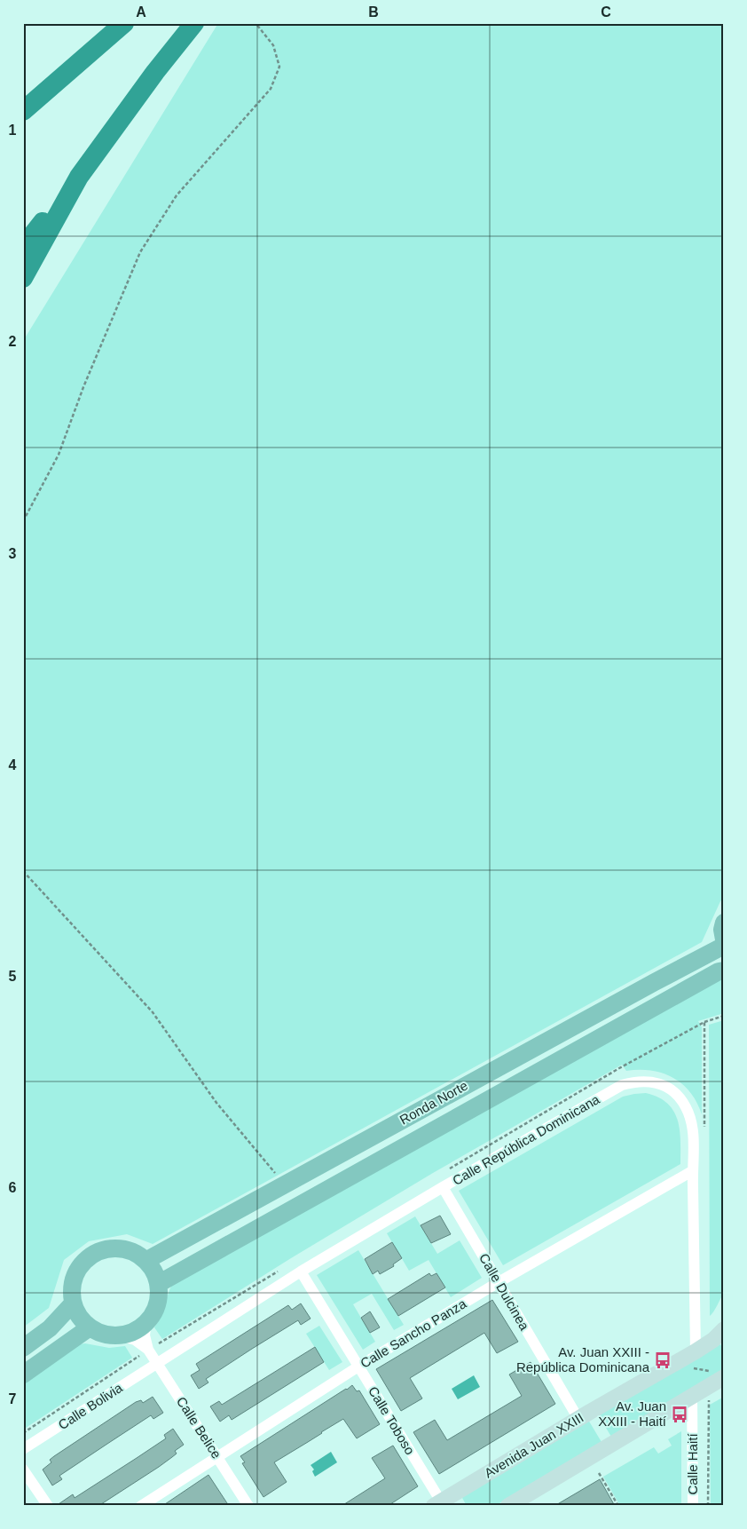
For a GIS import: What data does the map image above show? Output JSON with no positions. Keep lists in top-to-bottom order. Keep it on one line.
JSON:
{"streets":{"main road":["Ronda Norte","Avenida Juan XXIII"],"street":["Calle República Dominicana","Calle Dulcinea","Calle Sancho Panza","Calle Bolivia","Calle Toboso","Calle Belice","Calle Haití"]},"crossings":[["Ronda Norte","Calle Belice"],["Calle República Dominicana","Calle Dulcinea"],["Calle República Dominicana","Calle Sancho Panza"],["Calle República Dominicana","Calle Bolivia"],["Calle República Dominicana","Calle Toboso"],["Calle República Dominicana","Calle Belice"],["Calle República Dominicana","Avenida Juan XXIII"],["Calle Dulcinea","Calle Sancho Panza"],["Calle Dulcinea","Avenida Juan XXIII"],["Calle Sancho Panza","Calle Toboso"],["Calle Sancho Panza","Calle Belice"],["Calle Bolivia","Calle Belice"],["Calle Toboso","Avenida Juan XXIII"]],"places":{"bus stop":["Av. Juan XXIII - República Dominicana","Av. Juan XXIII - Haití"]},"grid":{"columns":["A","B","C"],"rows":["1","2","3","4","5","6","7"]}}
